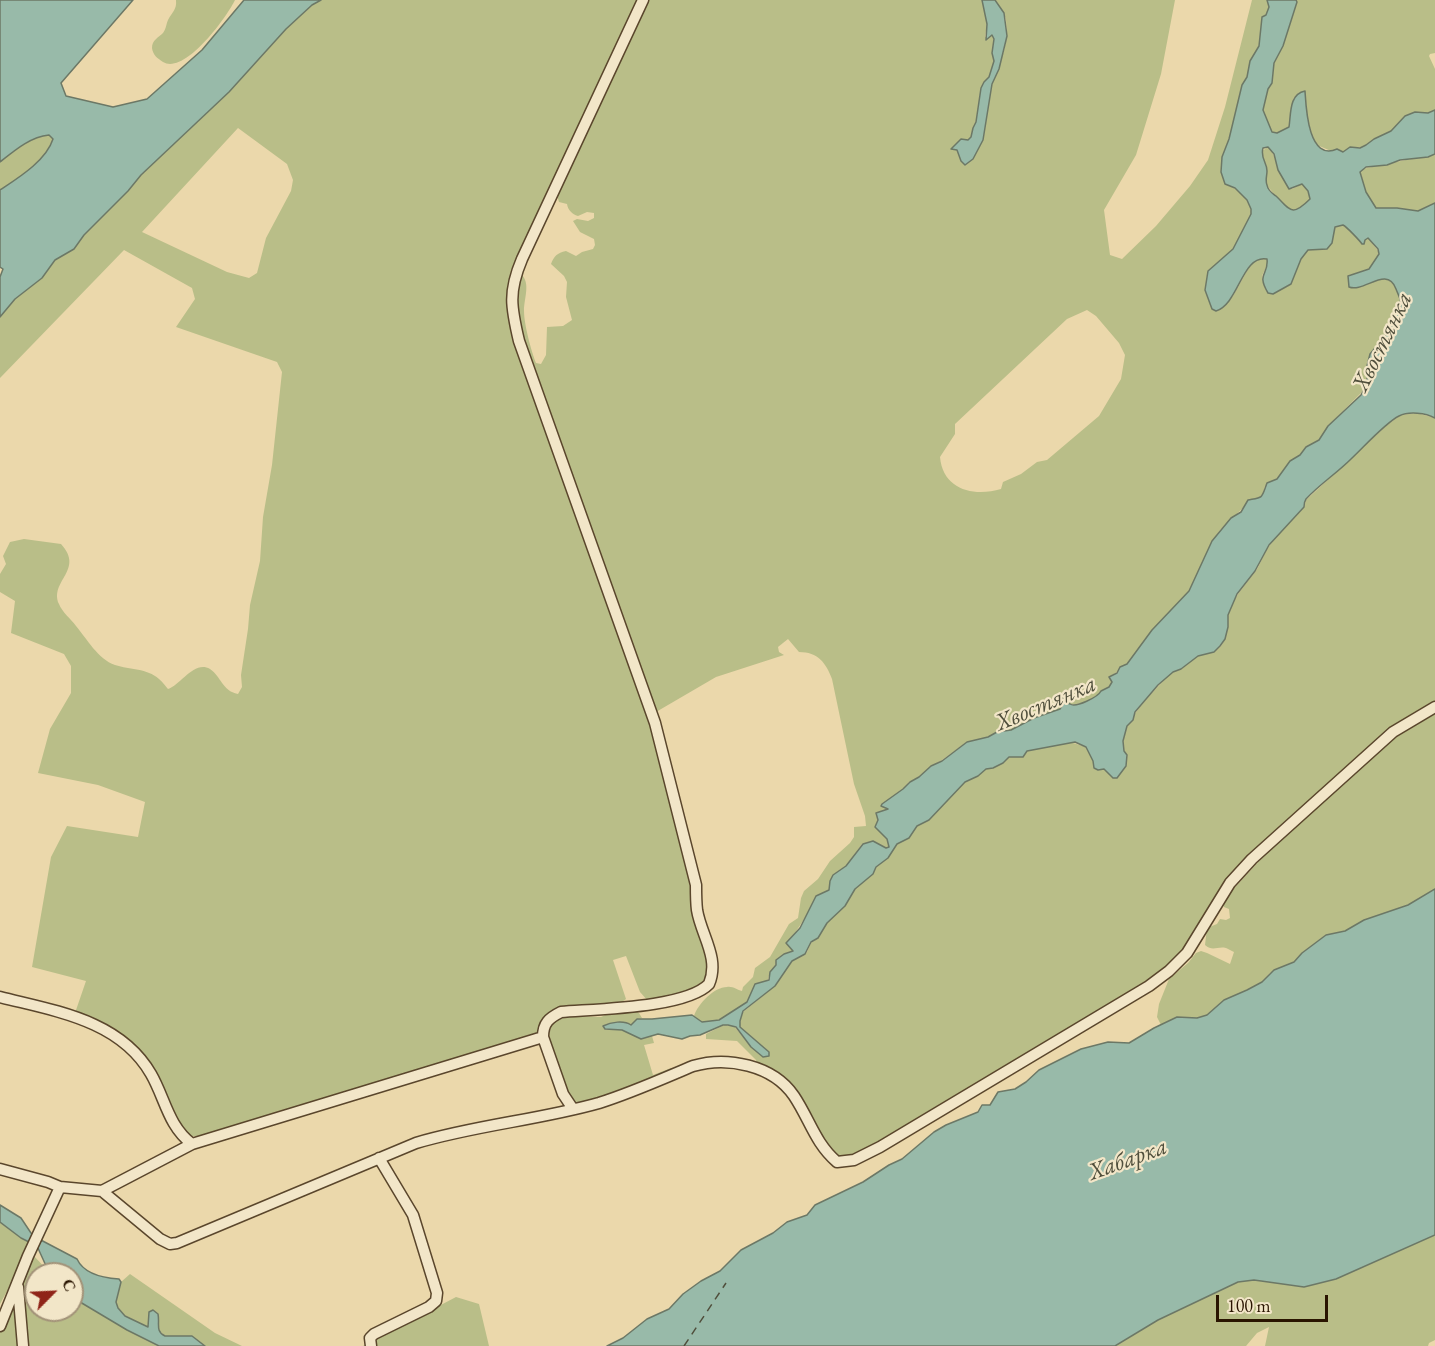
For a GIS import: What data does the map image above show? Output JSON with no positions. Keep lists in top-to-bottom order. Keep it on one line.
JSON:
{"water":["Хвостянка","Хабарка"],"scale_bar":"100 m","north":"top right"}
